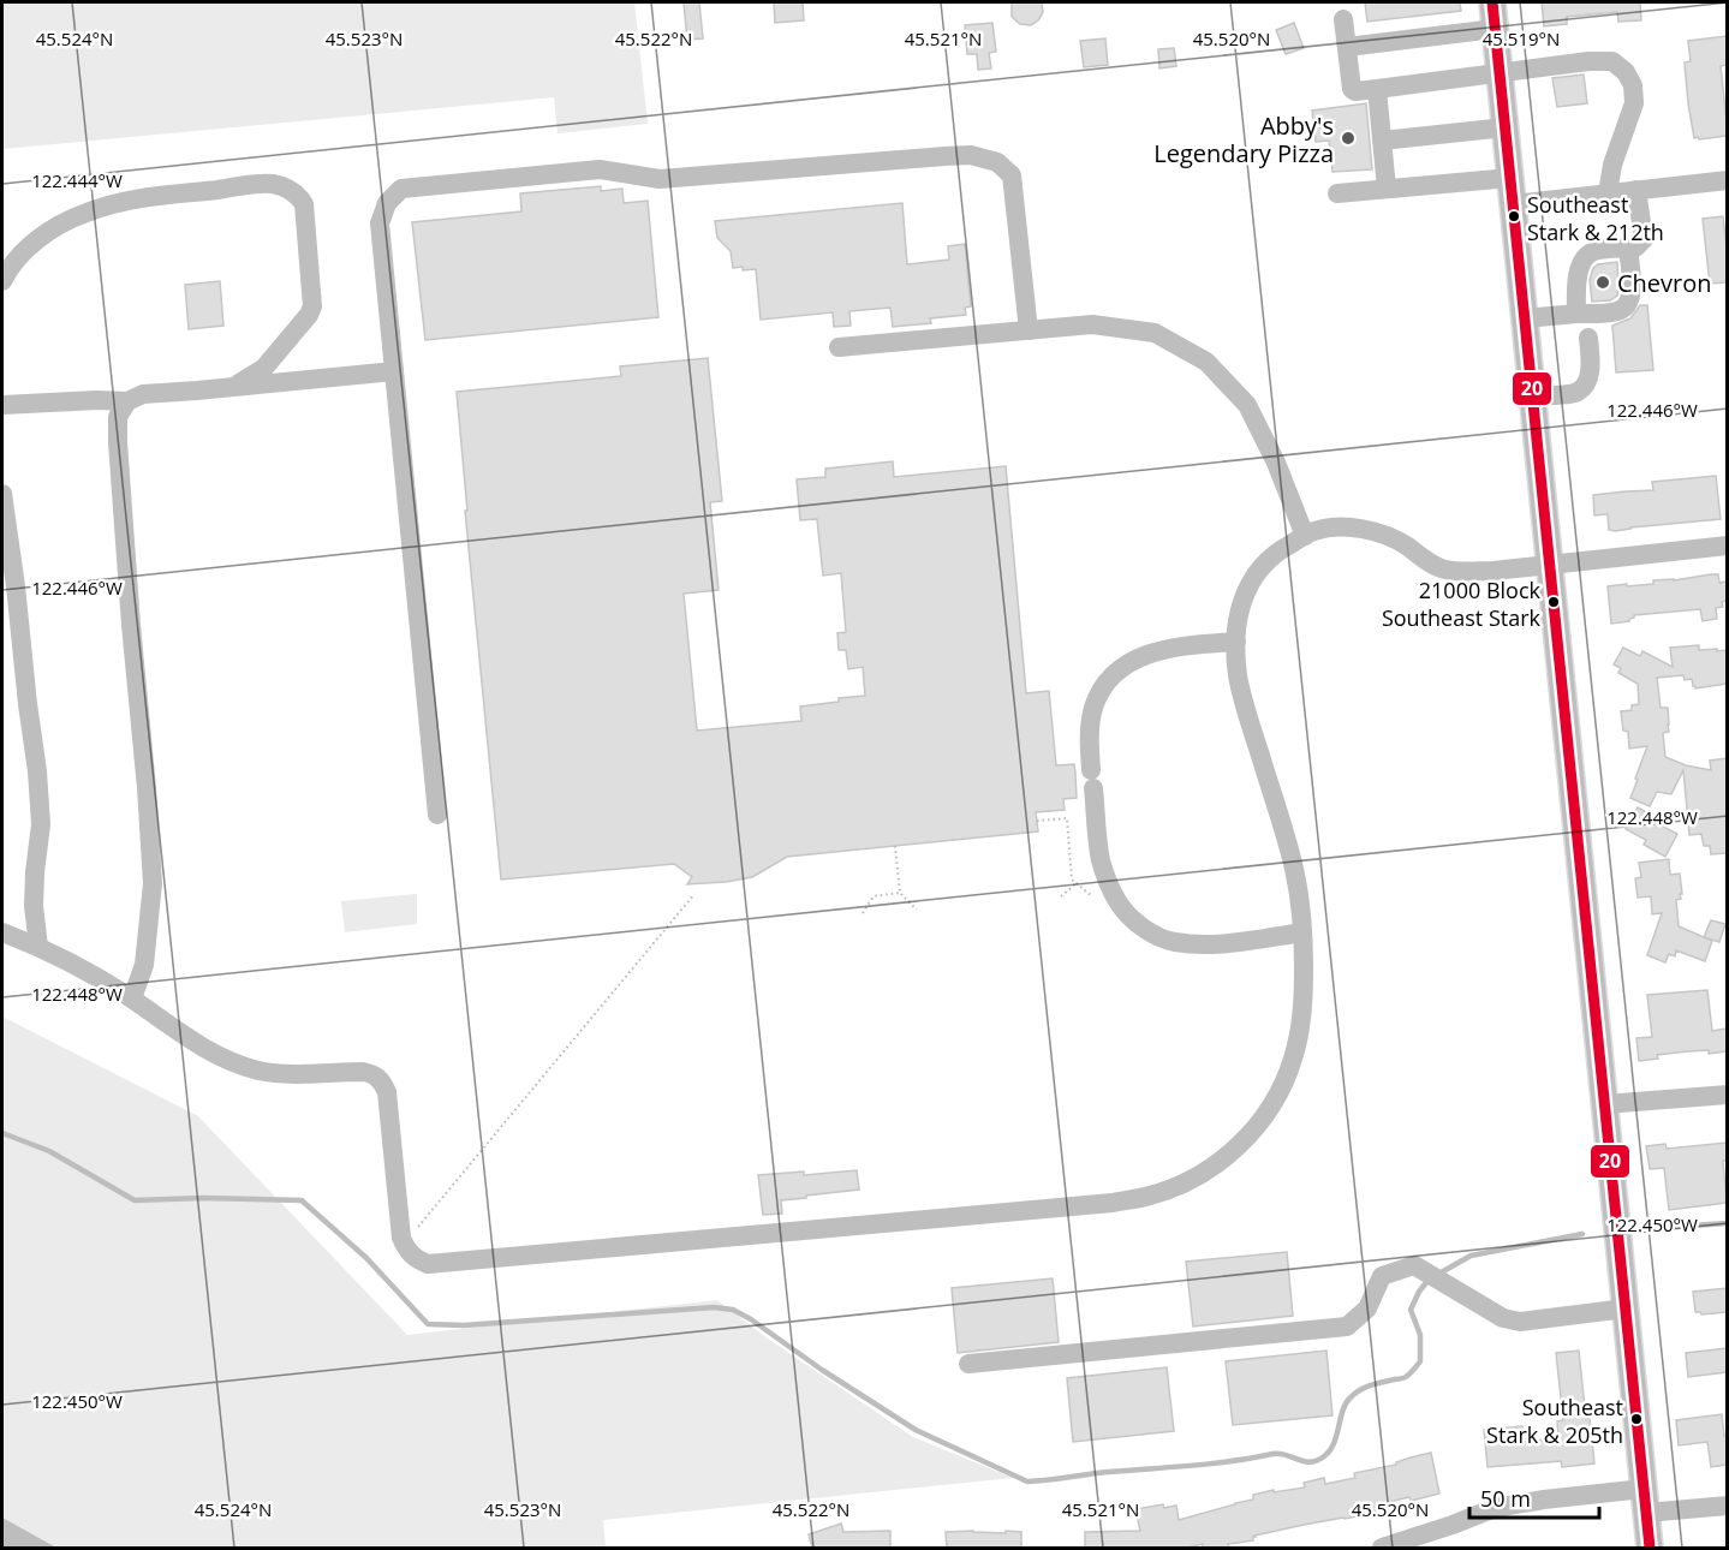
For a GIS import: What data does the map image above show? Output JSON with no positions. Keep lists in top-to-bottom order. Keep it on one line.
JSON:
{"places":["Abby's Legendary Pizza","Southeast Stark & 212th","Chevron","21000 Block Southeast Stark","Southeast Stark & 205th"],"lines":["transit line 20"],"scale_bar":"50 m","coordinates":["45.524°N","45.523°N","45.522°N","45.521°N","45.520°N","45.519°N","122.444°W","122.446°W","122.448°W","122.450°W"]}
